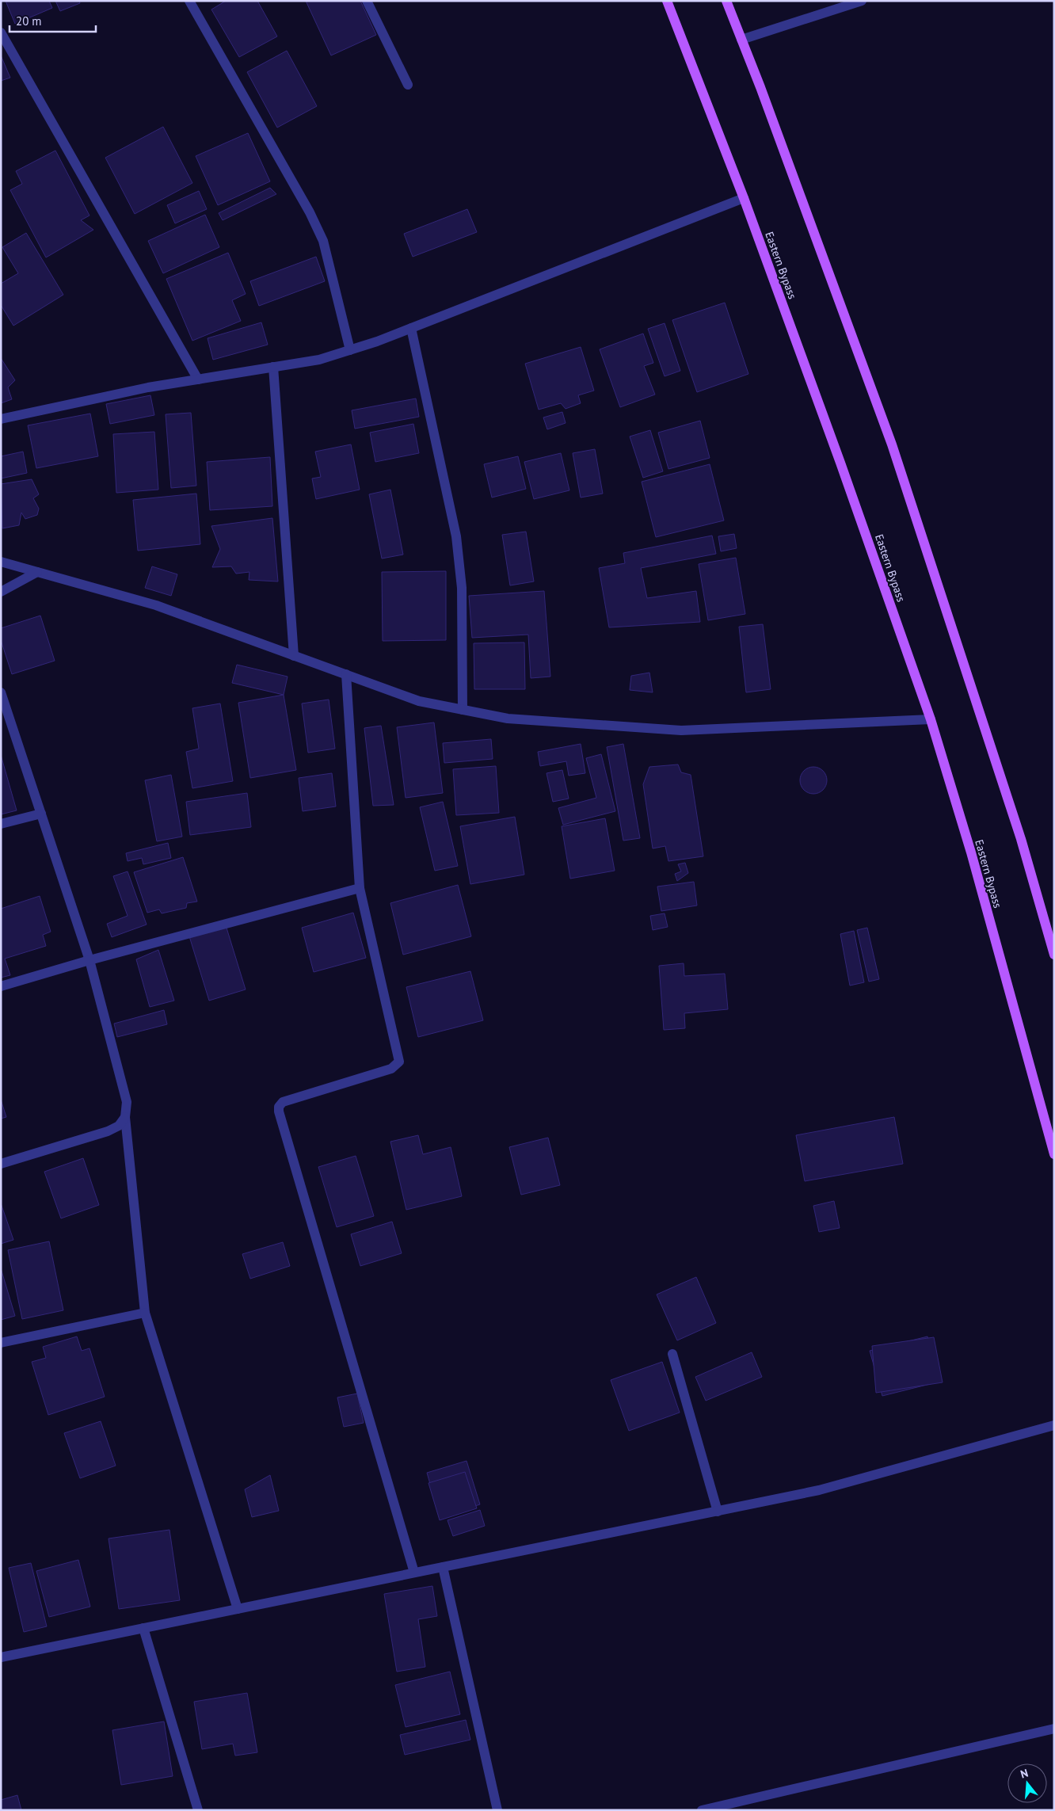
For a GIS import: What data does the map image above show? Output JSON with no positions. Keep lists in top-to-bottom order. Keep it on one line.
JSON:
{"streets":{"main road":["Eastern Bypass"]},"scale_bar":"20 m","north":"top"}
